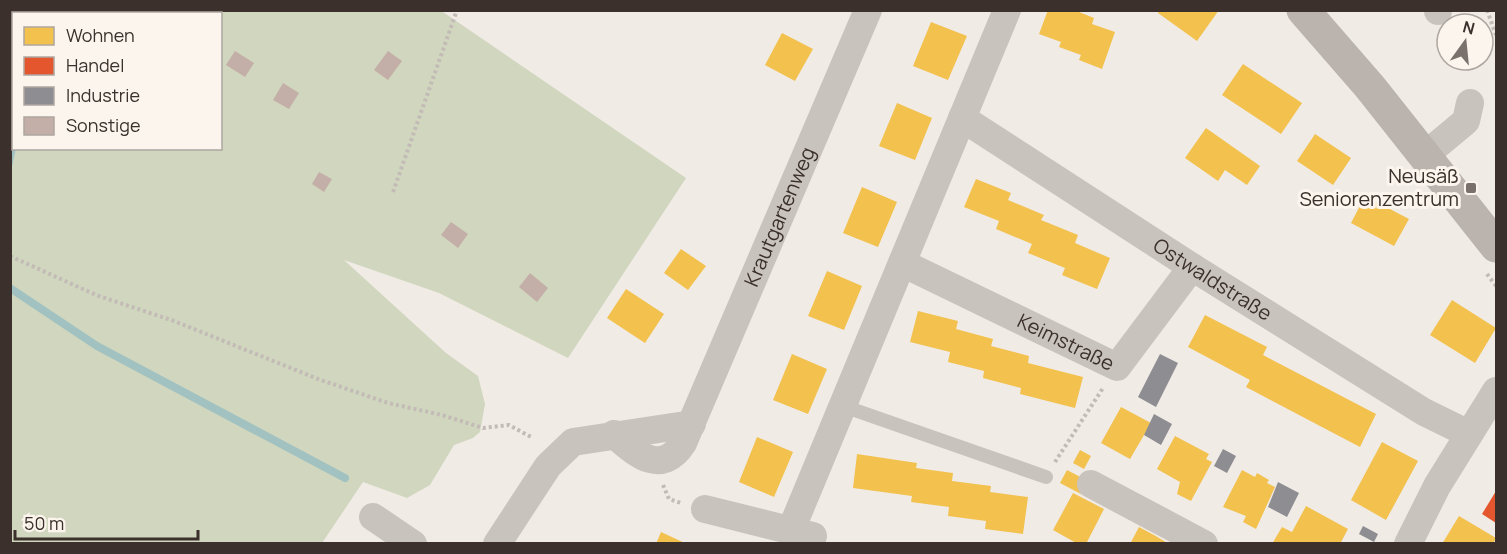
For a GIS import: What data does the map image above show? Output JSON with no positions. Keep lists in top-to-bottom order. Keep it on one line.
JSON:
{"streets":{"street":["Krautgartenweg","Ostwaldstraße","Keimstraße"]},"crossings":[["Ostwaldstraße","Keimstraße"]],"places":{"transit":["Neusäß Seniorenzentrum"]},"legend":["Wohnen","Handel","Industrie","Sonstige"],"scale_bar":"50 m","north":"top"}
